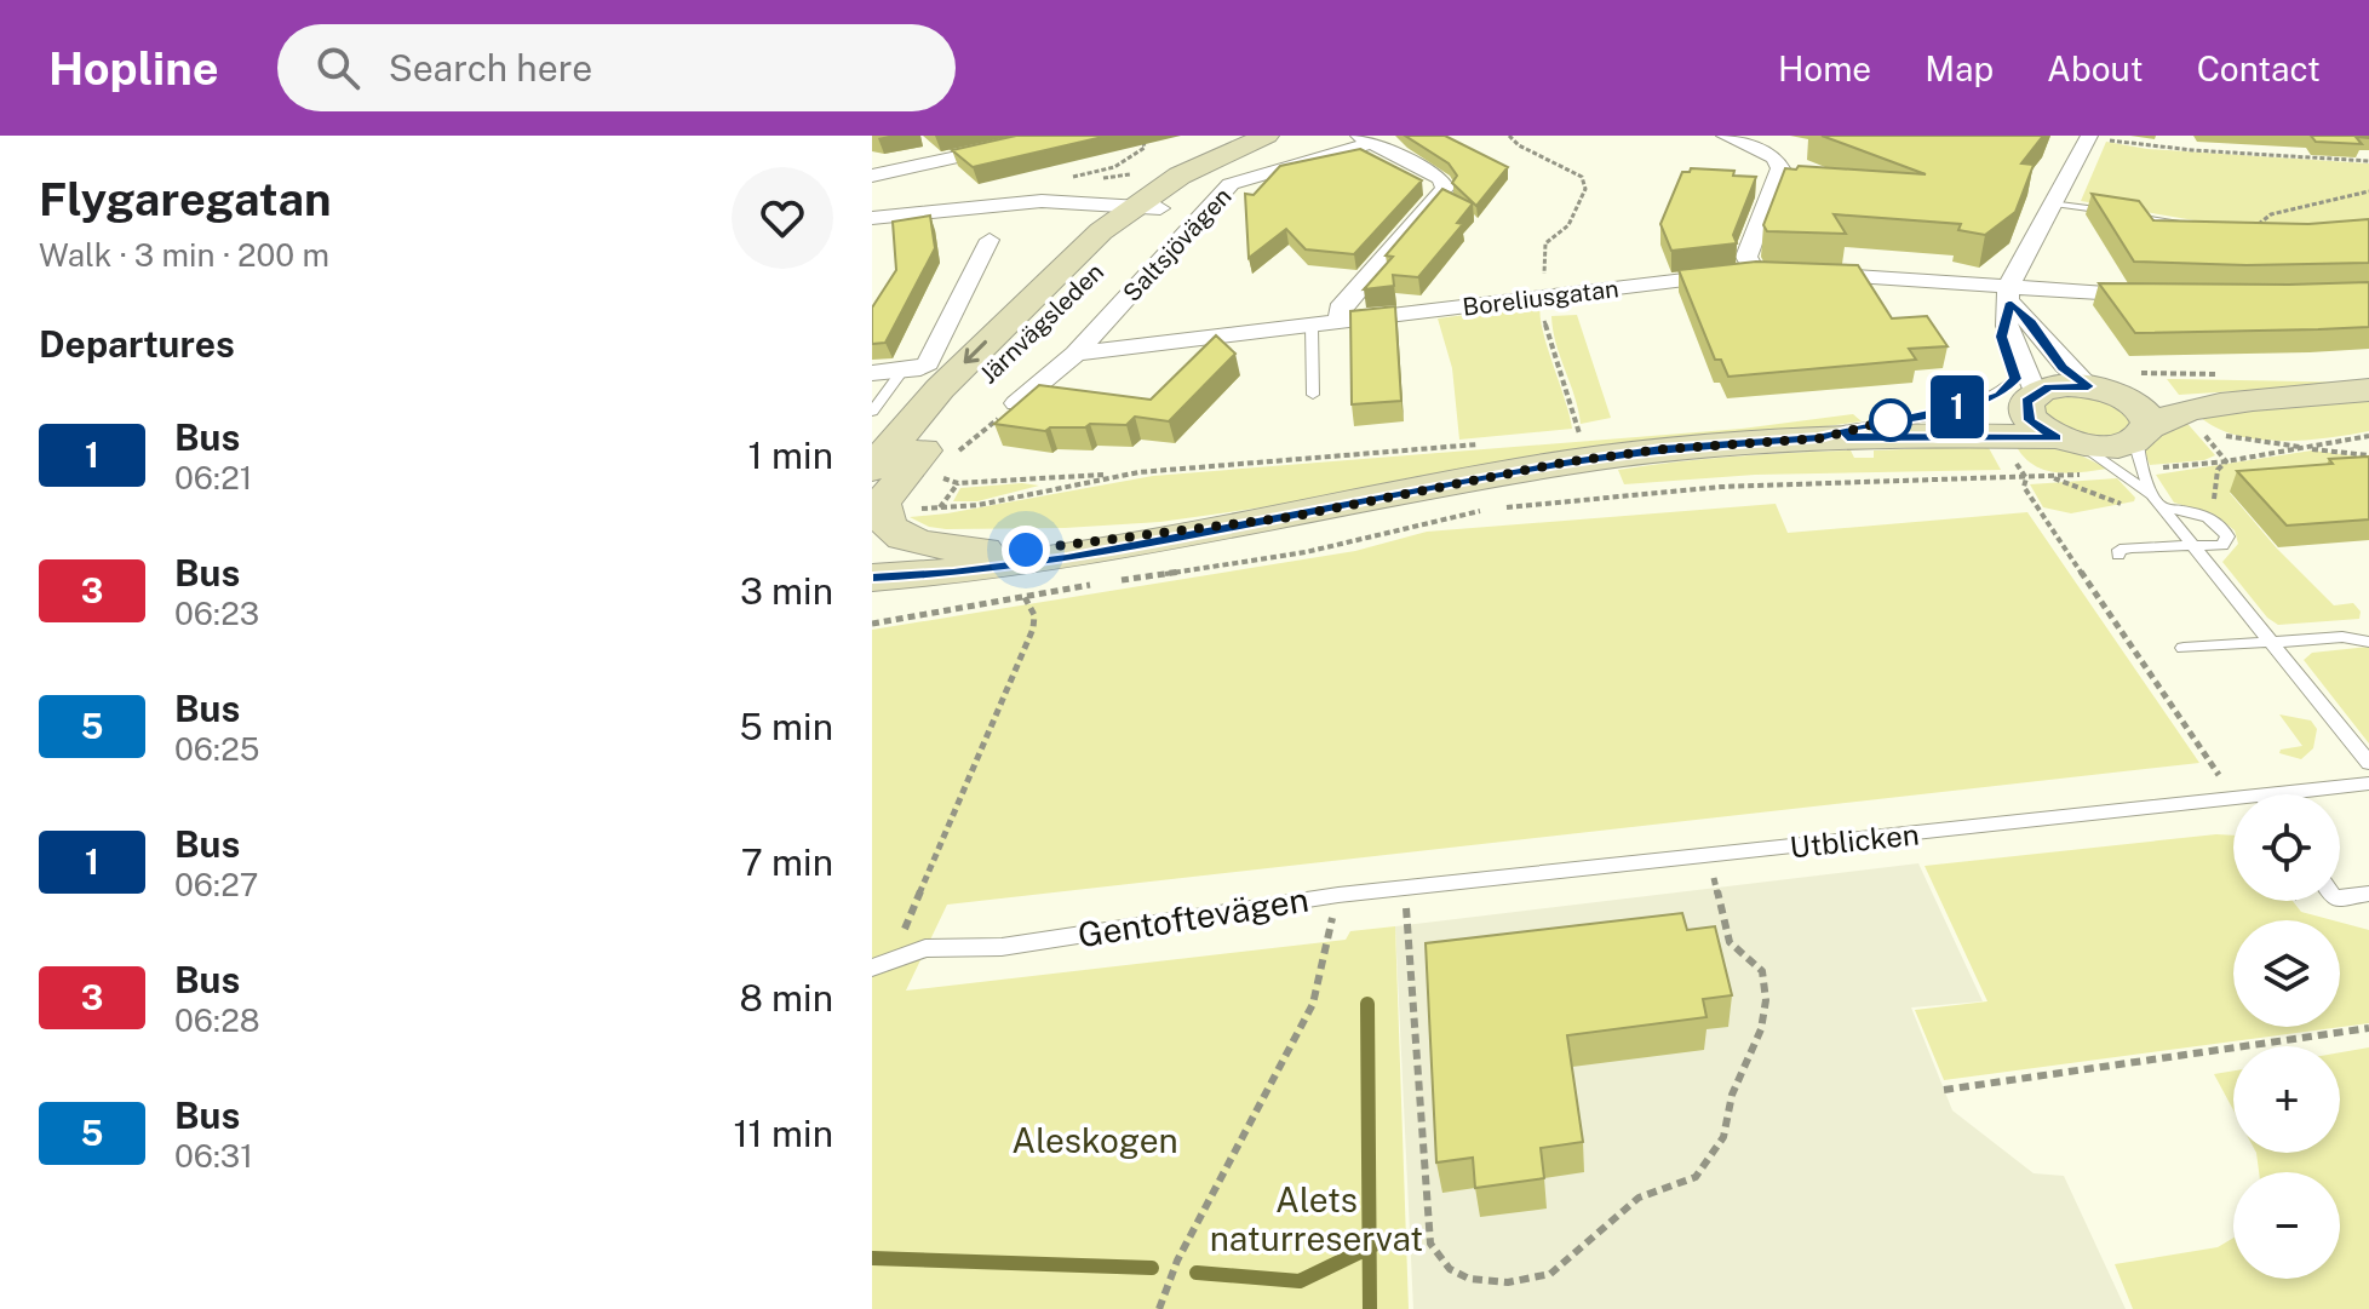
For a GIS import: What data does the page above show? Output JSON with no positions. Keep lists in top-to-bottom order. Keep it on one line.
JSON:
{"streets":{"main road":["Järnvägsleden"],"street":["Saltsjövägen","Boreliusgatan"],"lane":["Utblicken","Gentoftevägen"]},"crossings":[["Saltsjövägen","Boreliusgatan"],["Utblicken","Gentoftevägen"]],"parks":["Aleskogen","Alets naturreservat"],"lines":["bus line 1"],"page":{"header":"Hopline","search":"Search here","nav":["Home","Map","About","Contact"],"heading":[["Flygaregatan","Walk · 3 min · 200 m"],"Departures"],"on_map":"1","list":[{"mark":"1","name":"Bus","note":"06:21","value":"1 min"},{"mark":"3","name":"Bus","note":"06:23","value":"3 min"},{"mark":"5","name":"Bus","note":"06:25","value":"5 min"},{"mark":"1","name":"Bus","note":"06:27","value":"7 min"},{"mark":"3","name":"Bus","note":"06:28","value":"8 min"},{"mark":"5","name":"Bus","note":"06:31","value":"11 min"}],"map_buttons":["+","−"]}}
